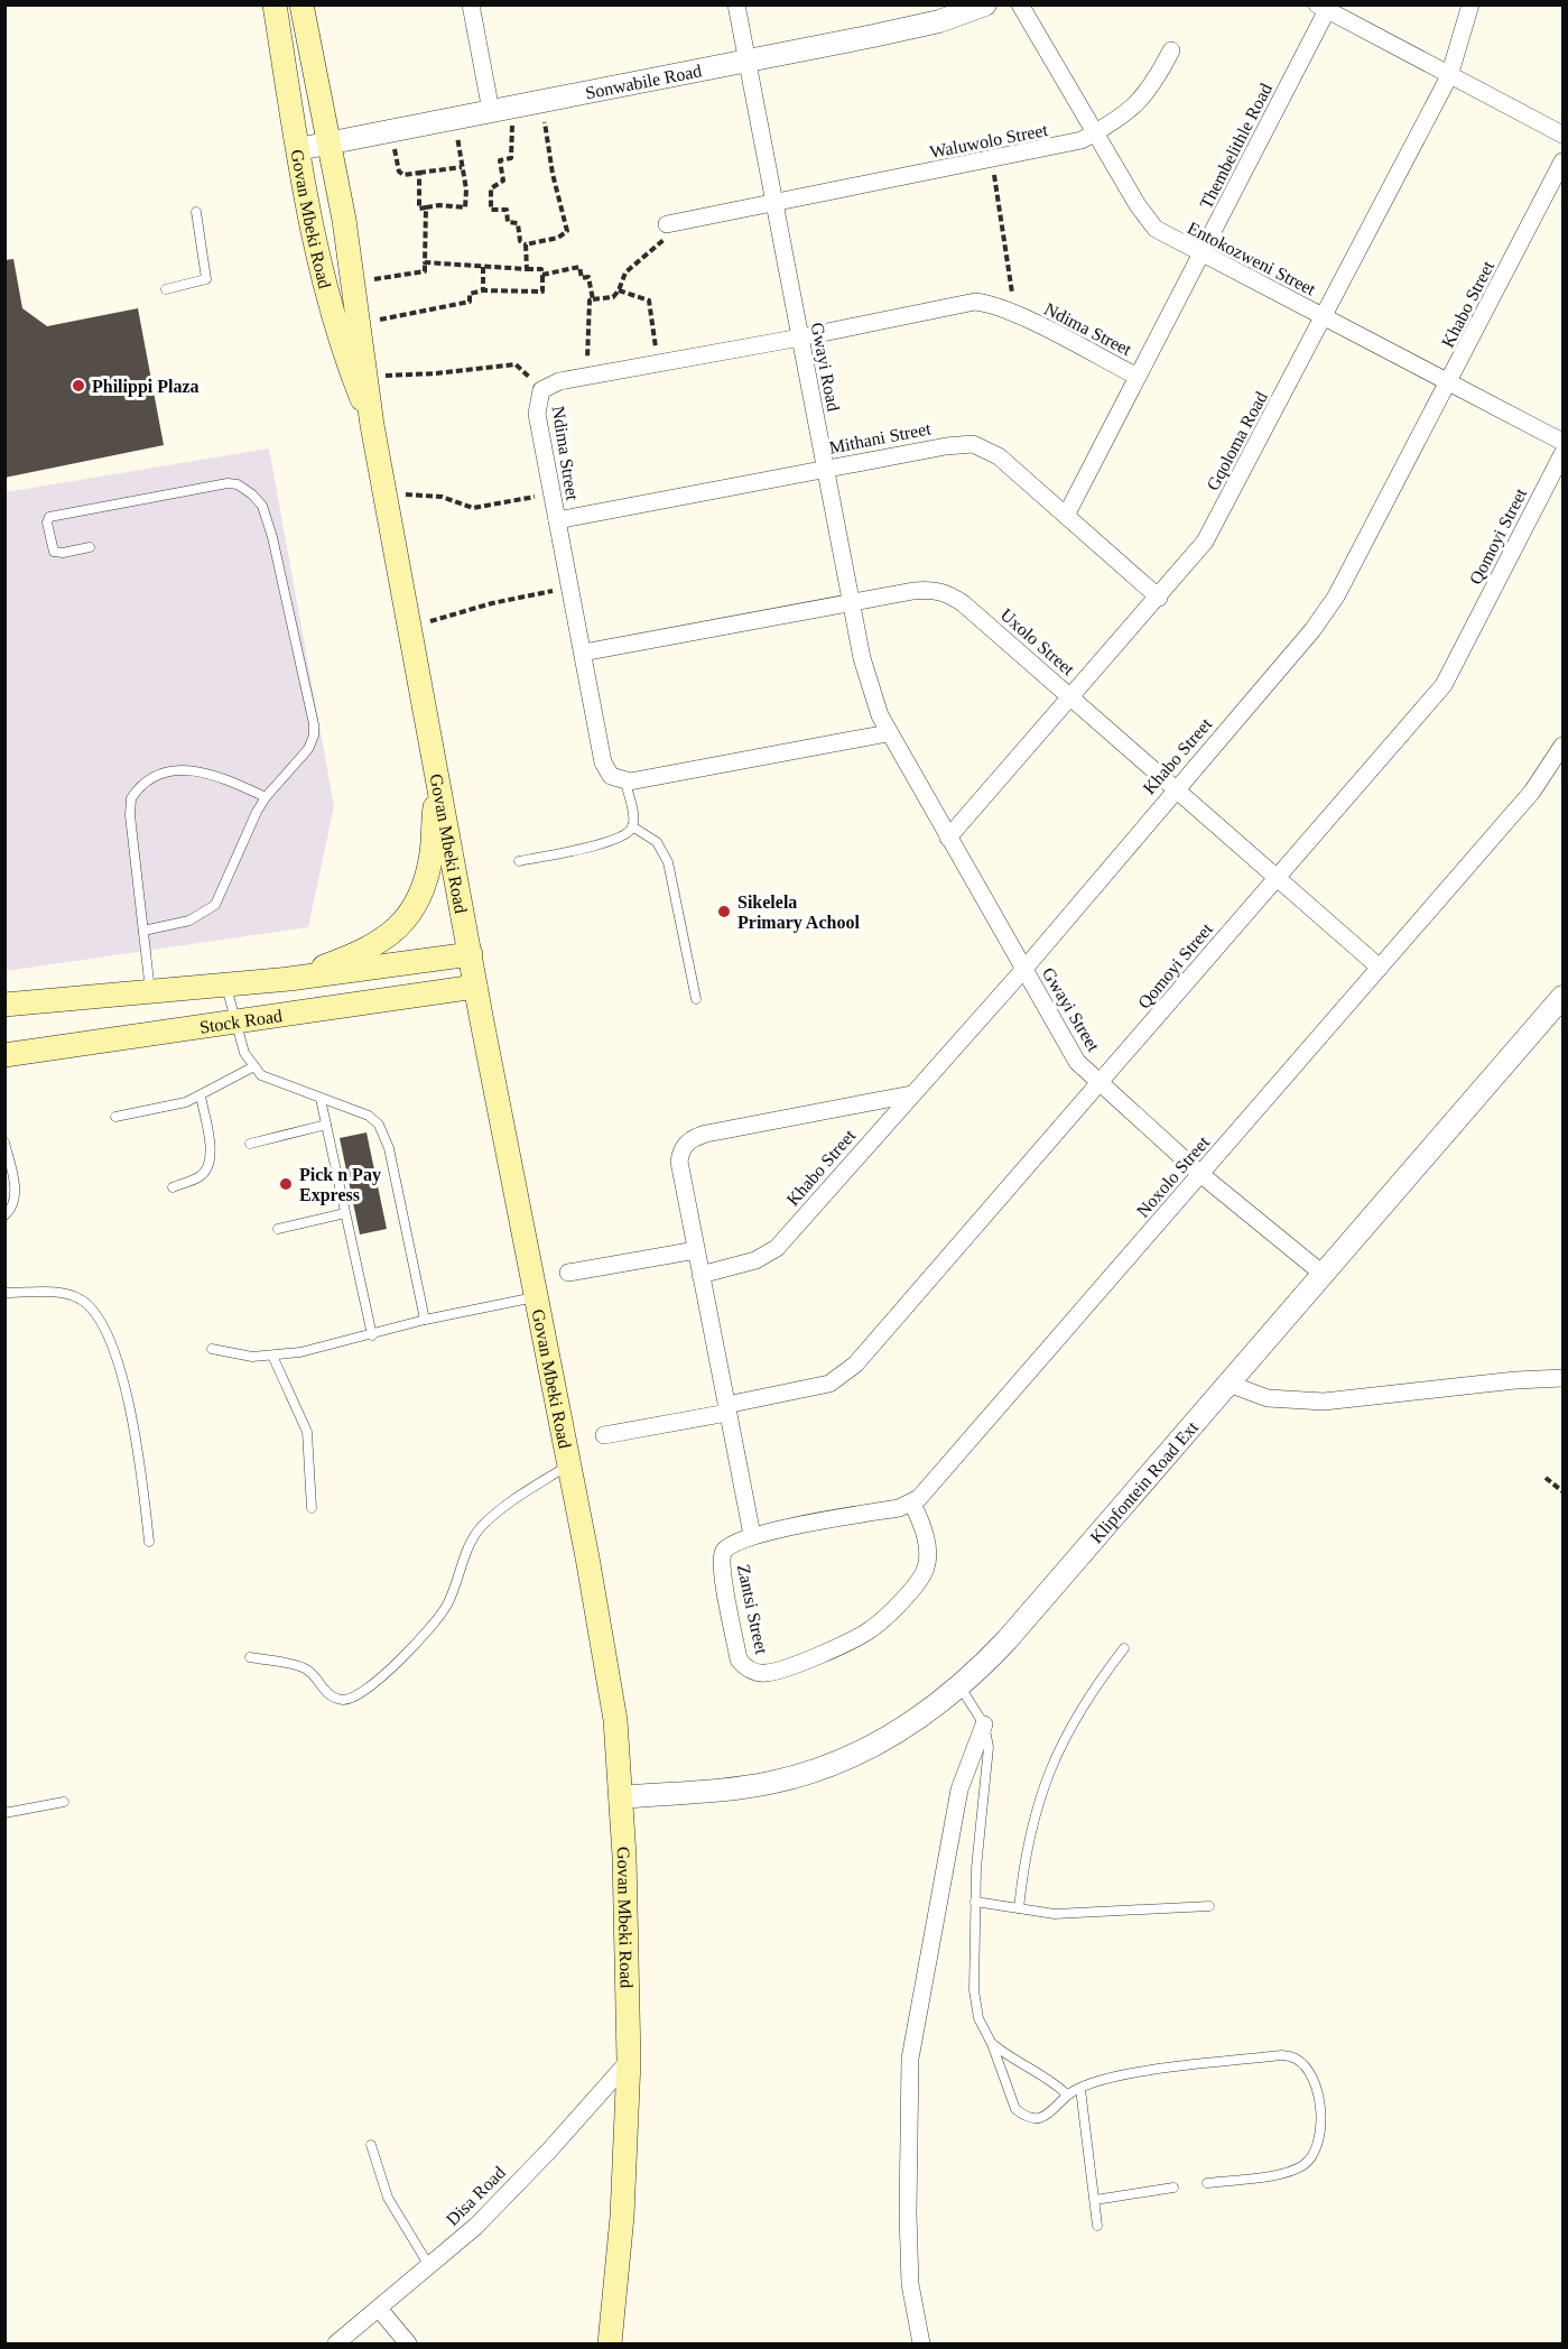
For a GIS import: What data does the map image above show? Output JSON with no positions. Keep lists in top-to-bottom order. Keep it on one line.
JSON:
{"streets":{"main road":["Govan Mbeki Road","Stock Road"],"street":["Sonwabile Road","Waluwolo Street","Thembelithle Road","Entokozweni Street","Khabo Street","Ndima Street","Gwayi Road","Mithani Street","Gqoloma Road","Qomoyi Street","Uxolo Street","Gwayi Street","Noxolo Street","Klipfontein Road Ext","Zantsi Street","Disa Road"]},"crossings":[["Sonwabile Road","Govan Mbeki Road"],["Sonwabile Road","Gwayi Road"],["Waluwolo Street","Entokozweni Street"],["Waluwolo Street","Gwayi Road"],["Thembelithle Road","Entokozweni Street"],["Thembelithle Road","Ndima Street"],["Thembelithle Road","Mithani Street"],["Govan Mbeki Road","Stock Road"],["Govan Mbeki Road","Klipfontein Road Ext"],["Govan Mbeki Road","Disa Road"],["Entokozweni Street","Khabo Street"],["Entokozweni Street","Gqoloma Road"],["Khabo Street","Uxolo Street"],["Khabo Street","Gwayi Street"],["Khabo Street","Zantsi Street"],["Ndima Street","Gwayi Road"],["Ndima Street","Mithani Street"],["Ndima Street","Uxolo Street"],["Gwayi Road","Mithani Street"],["Gwayi Road","Uxolo Street"],["Gwayi Road","Gwayi Street"],["Mithani Street","Gqoloma Road"],["Gqoloma Road","Uxolo Street"],["Gqoloma Road","Gwayi Street"],["Qomoyi Street","Uxolo Street"],["Qomoyi Street","Gwayi Street"],["Qomoyi Street","Zantsi Street"],["Uxolo Street","Noxolo Street"],["Gwayi Street","Noxolo Street"],["Gwayi Street","Klipfontein Road Ext"],["Noxolo Street","Zantsi Street"]],"places":["Philippi Plaza","Sikelela Primary Achool","Pick n Pay Express"]}
